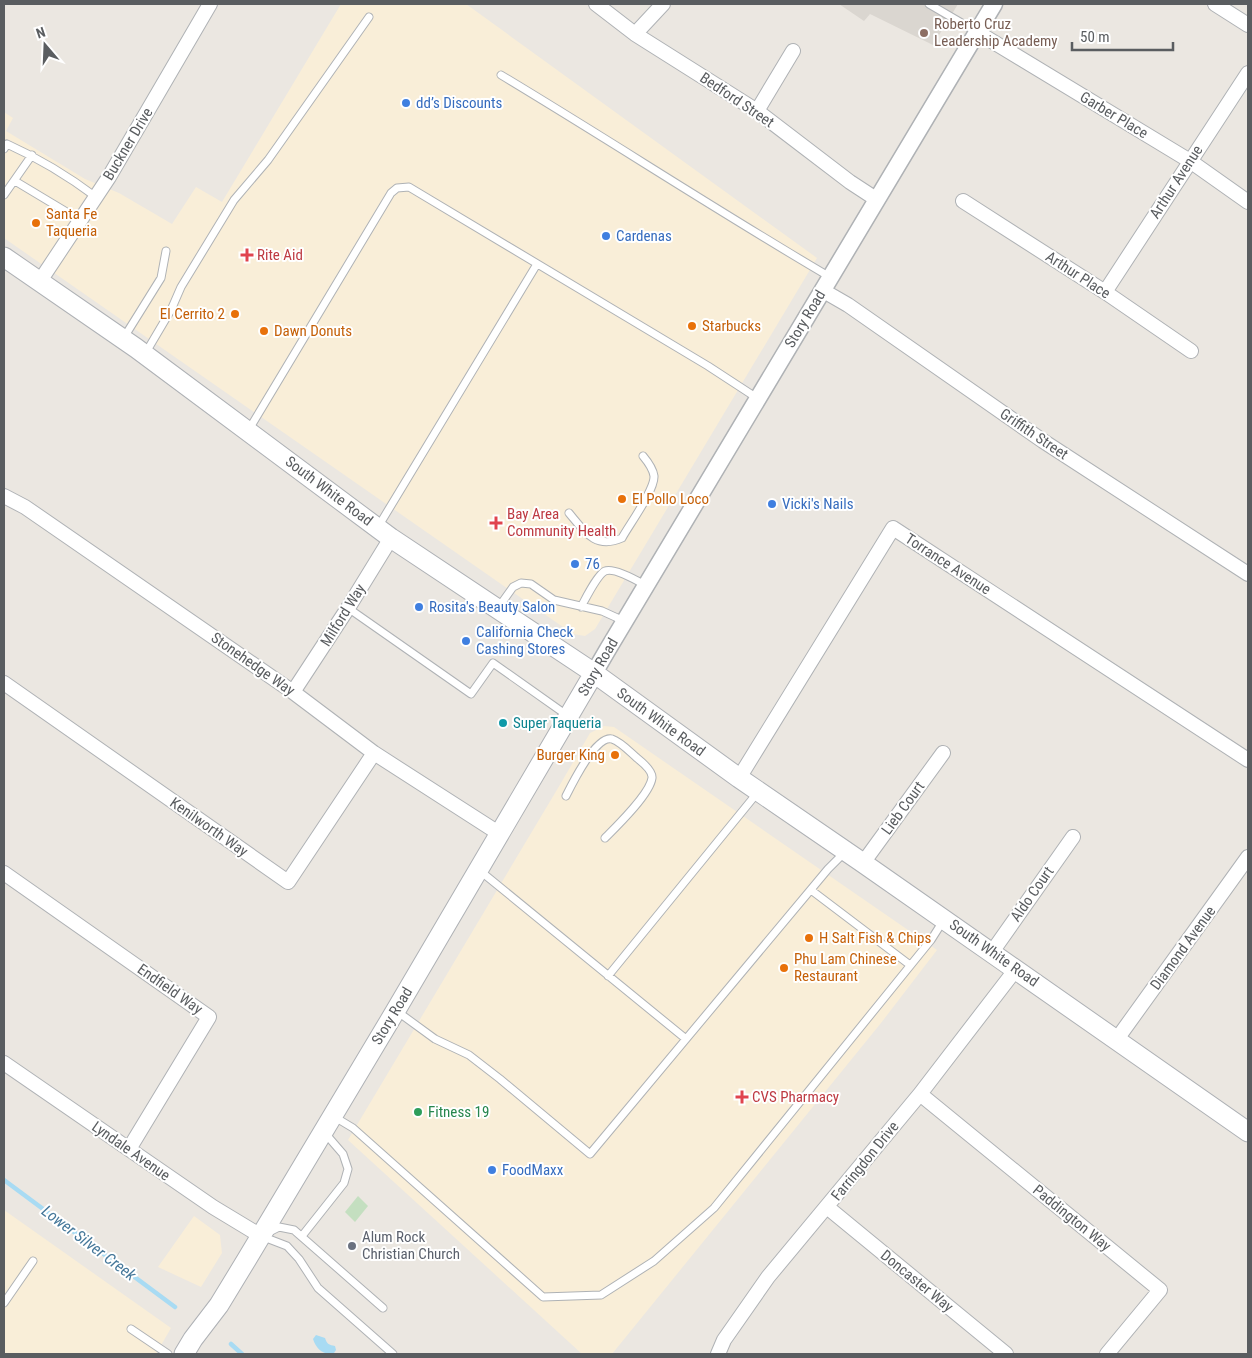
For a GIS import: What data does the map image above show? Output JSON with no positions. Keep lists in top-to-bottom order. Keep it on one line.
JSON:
{"streets":{"main road":["Story Road","South White Road"],"street":["Bedford Street","Garber Place","Buckner Drive","Arthur Avenue","Arthur Place","Griffith Street","Torrance Avenue","Milford Way","Stonehedge Way","Lieb Court","Kenilworth Way","Aldo Court","Diamond Avenue","Endfield Way","Lyndale Avenue","Farringdon Drive","Paddington Way","Doncaster Way"]},"crossings":[["Bedford Street","Story Road"],["Garber Place","Arthur Avenue"],["Garber Place","Story Road"],["Buckner Drive","South White Road"],["Arthur Avenue","Arthur Place"],["Story Road","Griffith Street"],["Story Road","South White Road"],["Story Road","Stonehedge Way"],["Story Road","Lyndale Avenue"],["South White Road","Torrance Avenue"],["South White Road","Milford Way"],["South White Road","Lieb Court"],["South White Road","Aldo Court"],["South White Road","Diamond Avenue"],["South White Road","Farringdon Drive"],["Milford Way","Stonehedge Way"],["Stonehedge Way","Kenilworth Way"],["Endfield Way","Lyndale Avenue"],["Farringdon Drive","Paddington Way"],["Farringdon Drive","Doncaster Way"]],"water":["Lower Silver Creek"],"places":{"other":["Roberto Cruz Leadership Academy","dd’s Discounts","Santa Fe Taqueria","Cardenas","El Cerrito 2","Starbucks","Dawn Donuts","El Pollo Loco","Vicki's Nails","76","Rosita's Beauty Salon","California Check Cashing Stores","Super Taqueria","Burger King","H Salt Fish & Chips","Phu Lam Chinese Restaurant","Fitness 19","FoodMaxx","Alum Rock Christian Church"],"health":["Rite Aid","Bay Area Community Health","CVS Pharmacy"]},"scale_bar":"50 m","north":"top"}
